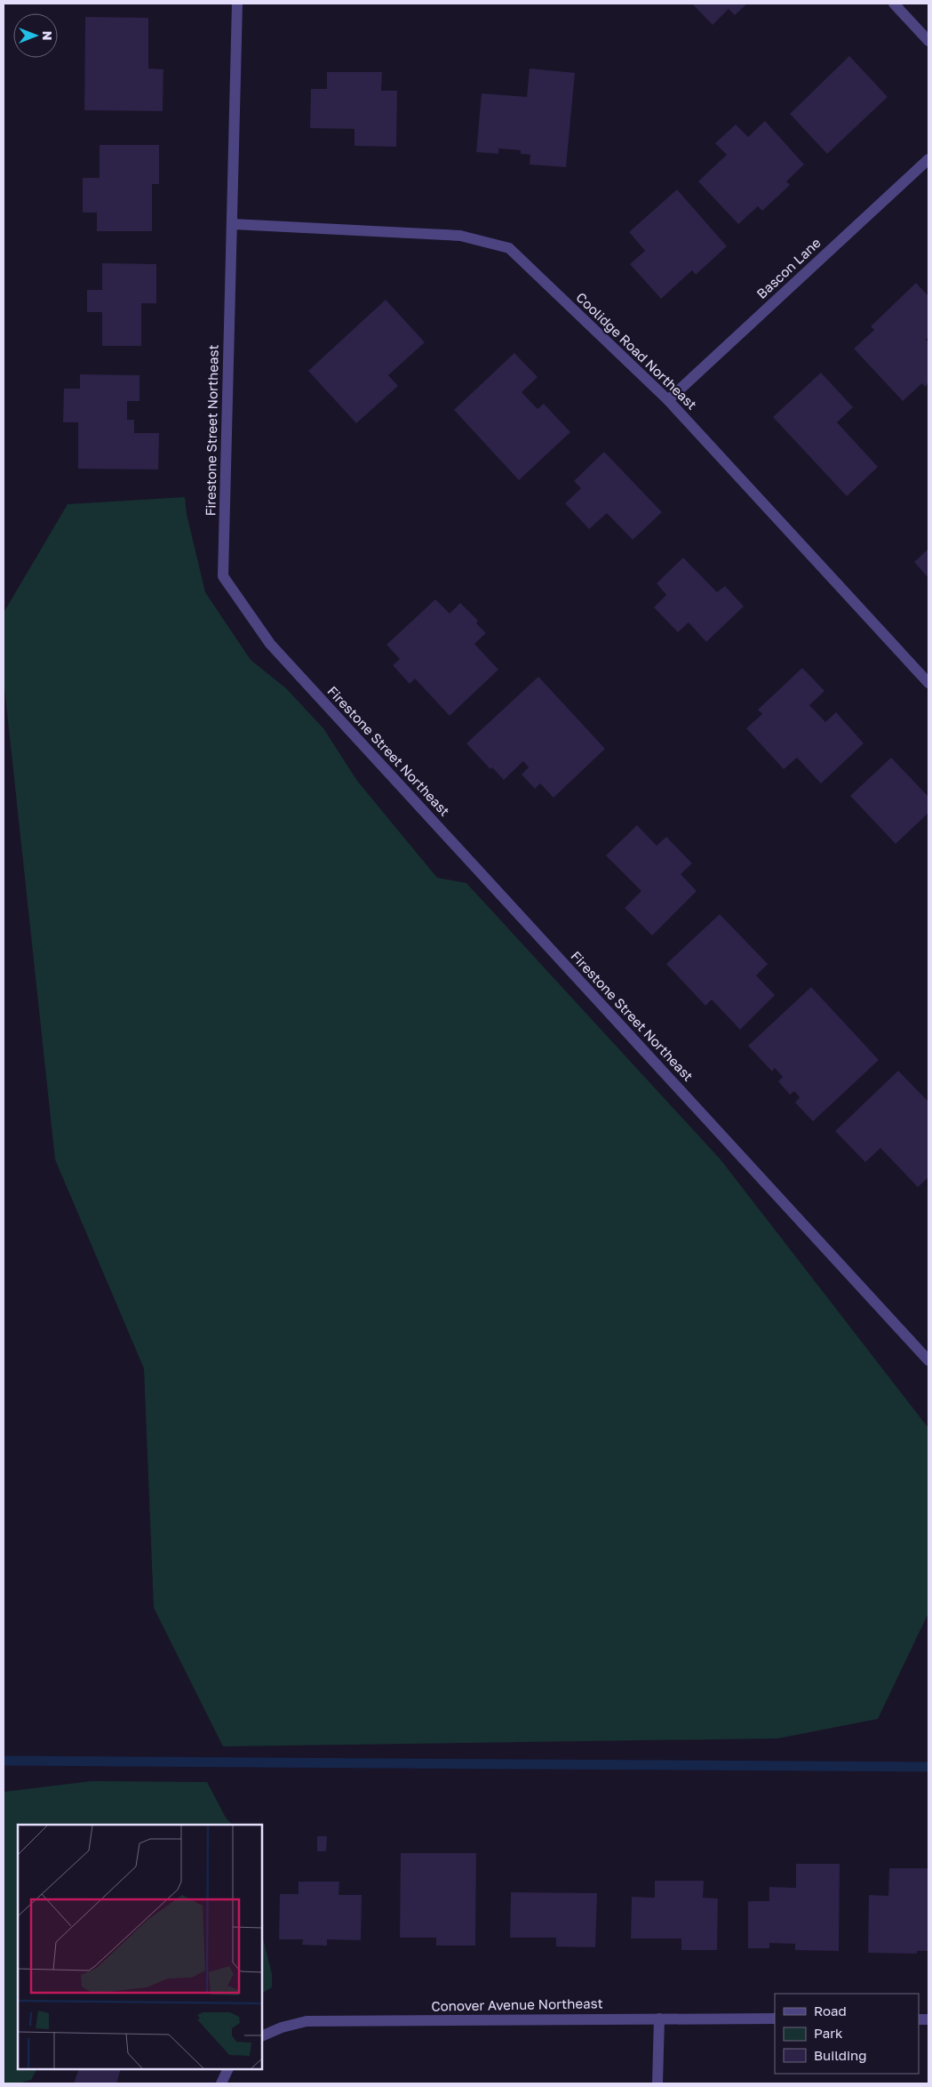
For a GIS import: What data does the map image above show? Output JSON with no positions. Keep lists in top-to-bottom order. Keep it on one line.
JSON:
{"streets":{"street":["Bascon Lane","Coolidge Road Northeast","Firestone Street Northeast","Conover Avenue Northeast"]},"crossings":[["Bascon Lane","Coolidge Road Northeast"],["Coolidge Road Northeast","Firestone Street Northeast"]],"legend":["Road","Park","Building"],"north":"right"}
